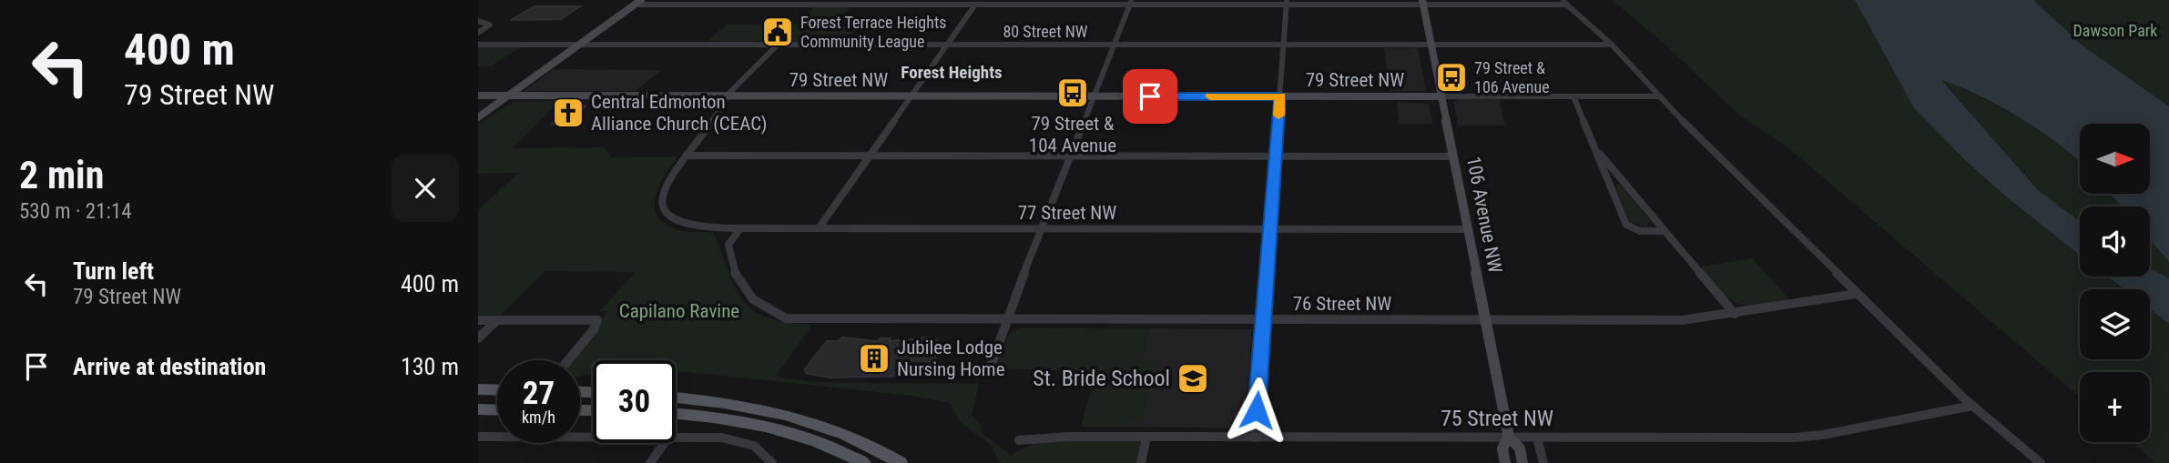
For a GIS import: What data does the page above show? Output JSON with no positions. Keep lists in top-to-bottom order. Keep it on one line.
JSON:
{"streets":{"street":["80 Street NW","79 Street NW","77 Street NW","106 Avenue NW","76 Street NW","75 Street NW"]},"crossings":[["80 Street NW","106 Avenue NW"],["79 Street NW","106 Avenue NW"],["77 Street NW","106 Avenue NW"],["77 Street NW","76 Street NW"],["106 Avenue NW","76 Street NW"],["106 Avenue NW","75 Street NW"]],"districts":["Forest Heights"],"parks":["Dawson Park","Capilano Ravine"],"places":{"public building":["Forest Terrace Heights Community League"],"bus stop":["79 Street & 106 Avenue","79 Street & 104 Avenue"],"church":["Central Edmonton Alliance Church (CEAC)"],"building":["Jubilee Lodge Nursing Home"],"school or university":["St. Bride School"]},"north":"right","page":{"turn":["400 m","79 Street NW"],"map_buttons":"+","heading":["2 min","530 m · 21:14"],"list":[{"name":"Turn left","note":"79 Street NW","value":"400 m"},{"name":"Arrive at destination","value":"130 m"}],"speed":"27 km/h","limit":"30"}}
